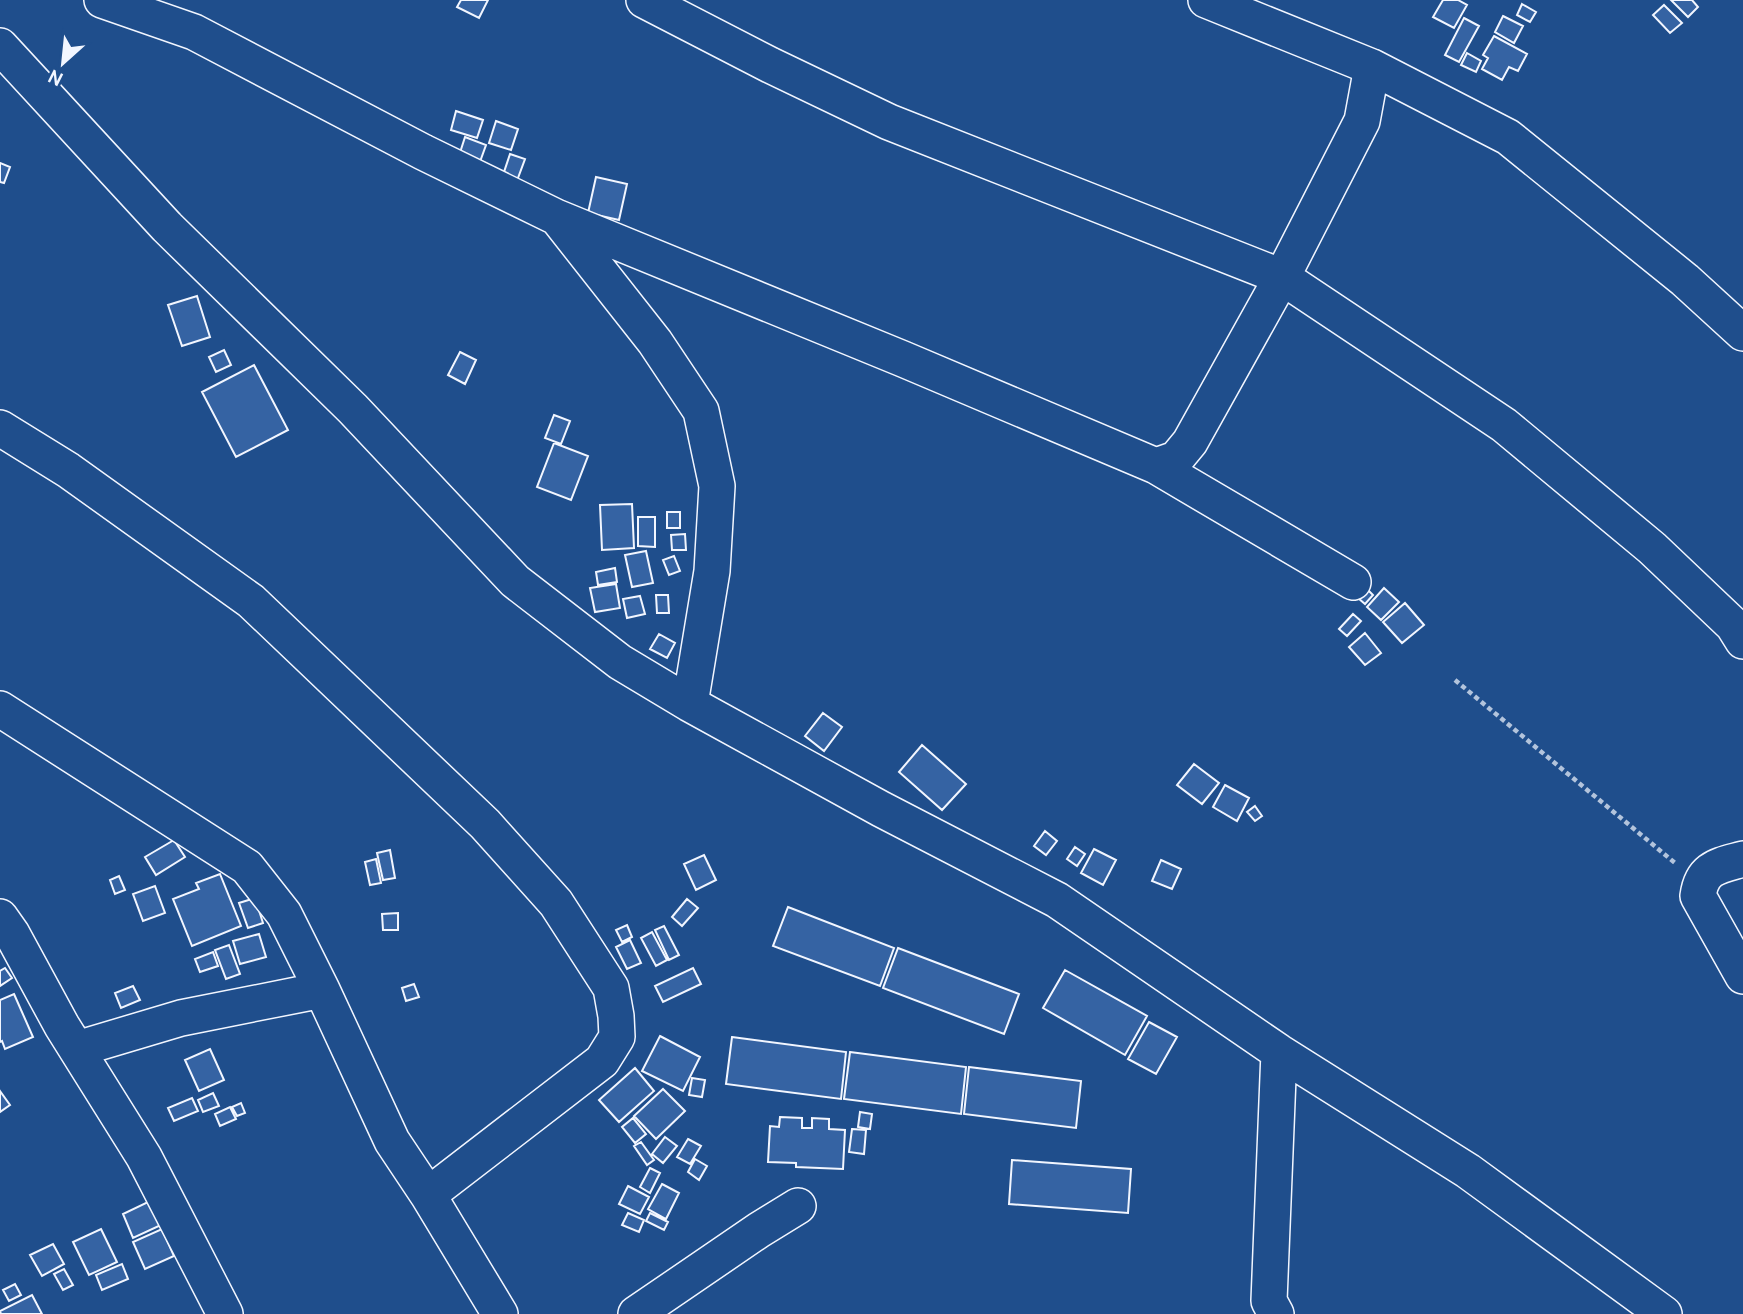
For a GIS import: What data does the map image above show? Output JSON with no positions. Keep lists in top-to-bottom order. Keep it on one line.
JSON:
{"north":"bottom left"}
